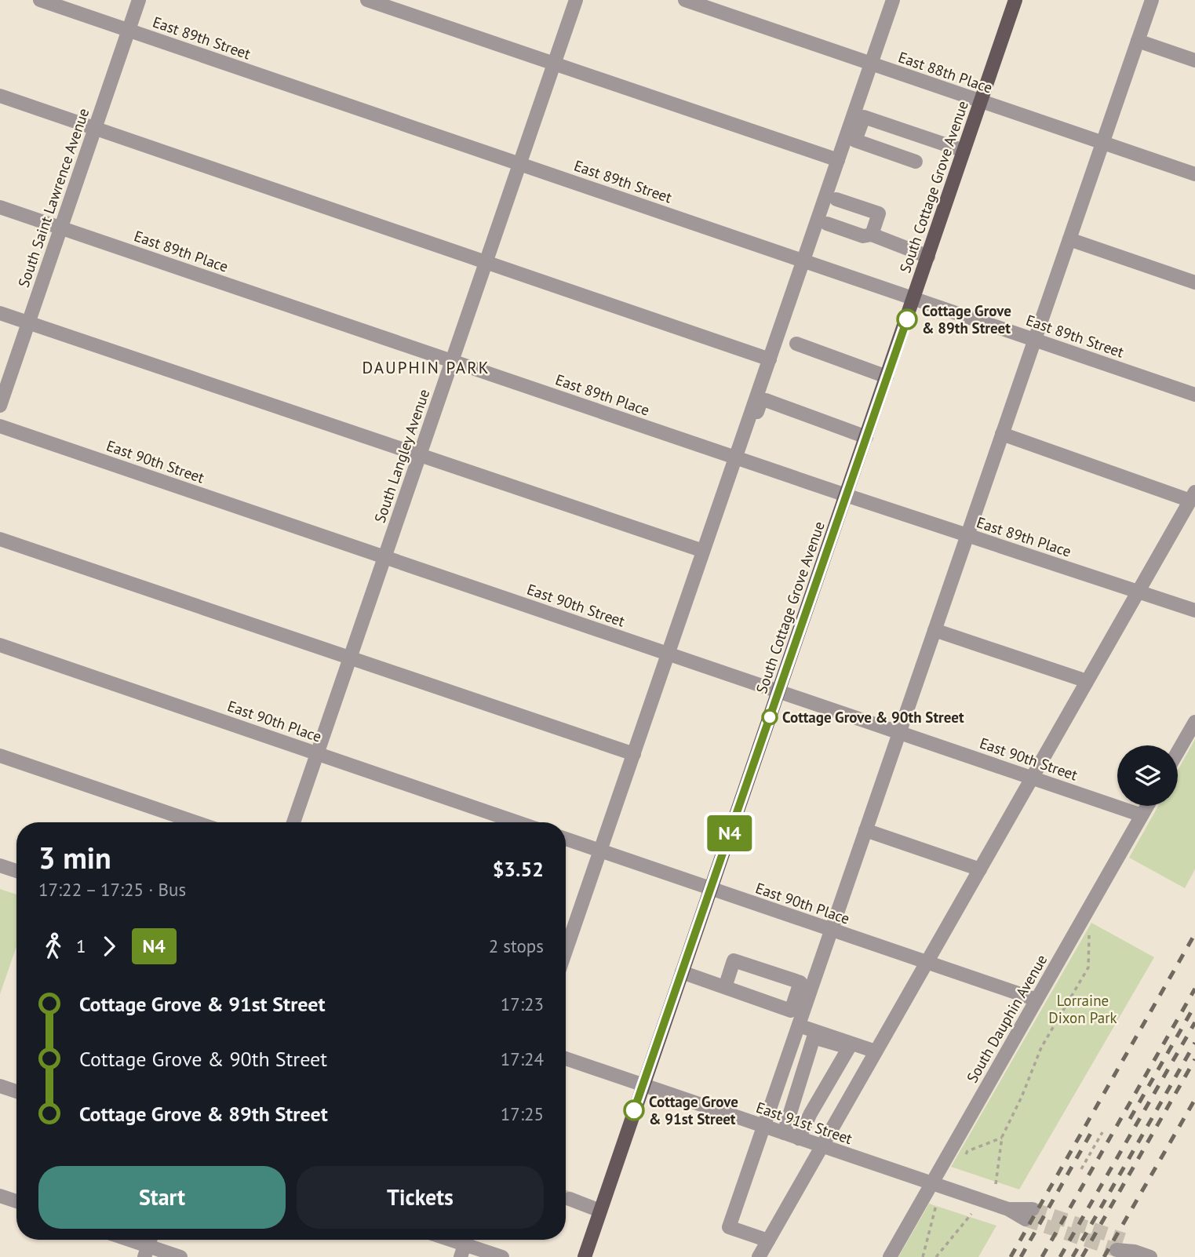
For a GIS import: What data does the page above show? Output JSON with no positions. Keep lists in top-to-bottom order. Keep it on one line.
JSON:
{"streets":{"main road":["South Cottage Grove Avenue"],"street":["East 89th Street","East 88th Place","South Saint Lawrence Avenue","East 89th Place","South Langley Avenue","East 90th Street","East 90th Place","South Dauphin Avenue","East 91st Street"]},"crossings":[["East 89th Street","South Cottage Grove Avenue"],["East 89th Street","South Saint Lawrence Avenue"],["East 89th Street","South Langley Avenue"],["East 88th Place","South Cottage Grove Avenue"],["South Cottage Grove Avenue","East 89th Place"],["South Cottage Grove Avenue","East 90th Street"],["South Cottage Grove Avenue","East 90th Place"],["South Cottage Grove Avenue","East 91st Street"],["South Saint Lawrence Avenue","East 89th Place"],["East 89th Place","South Langley Avenue"],["South Langley Avenue","East 90th Street"],["South Langley Avenue","East 90th Place"],["East 90th Street","South Dauphin Avenue"],["East 90th Place","South Dauphin Avenue"],["South Dauphin Avenue","East 91st Street"]],"districts":["DAUPHIN PARK"],"parks":["Lorraine Dixon Park"],"places":["Cottage Grove & 89th Street","Cottage Grove & 90th Street","Cottage Grove & 91st Street"],"lines":["bus line N4"],"page":{"on_map":"N4","heading":["3 min","17:22 – 17:25 · Bus","$3.52"],"legs":["1","N4","2 stops"],"list":[{"name":"Cottage Grove & 91st Street","value":"17:23"},{"name":"Cottage Grove & 90th Street","value":"17:24"},{"name":"Cottage Grove & 89th Street","value":"17:25"}],"buttons":["Start","Tickets"]}}
